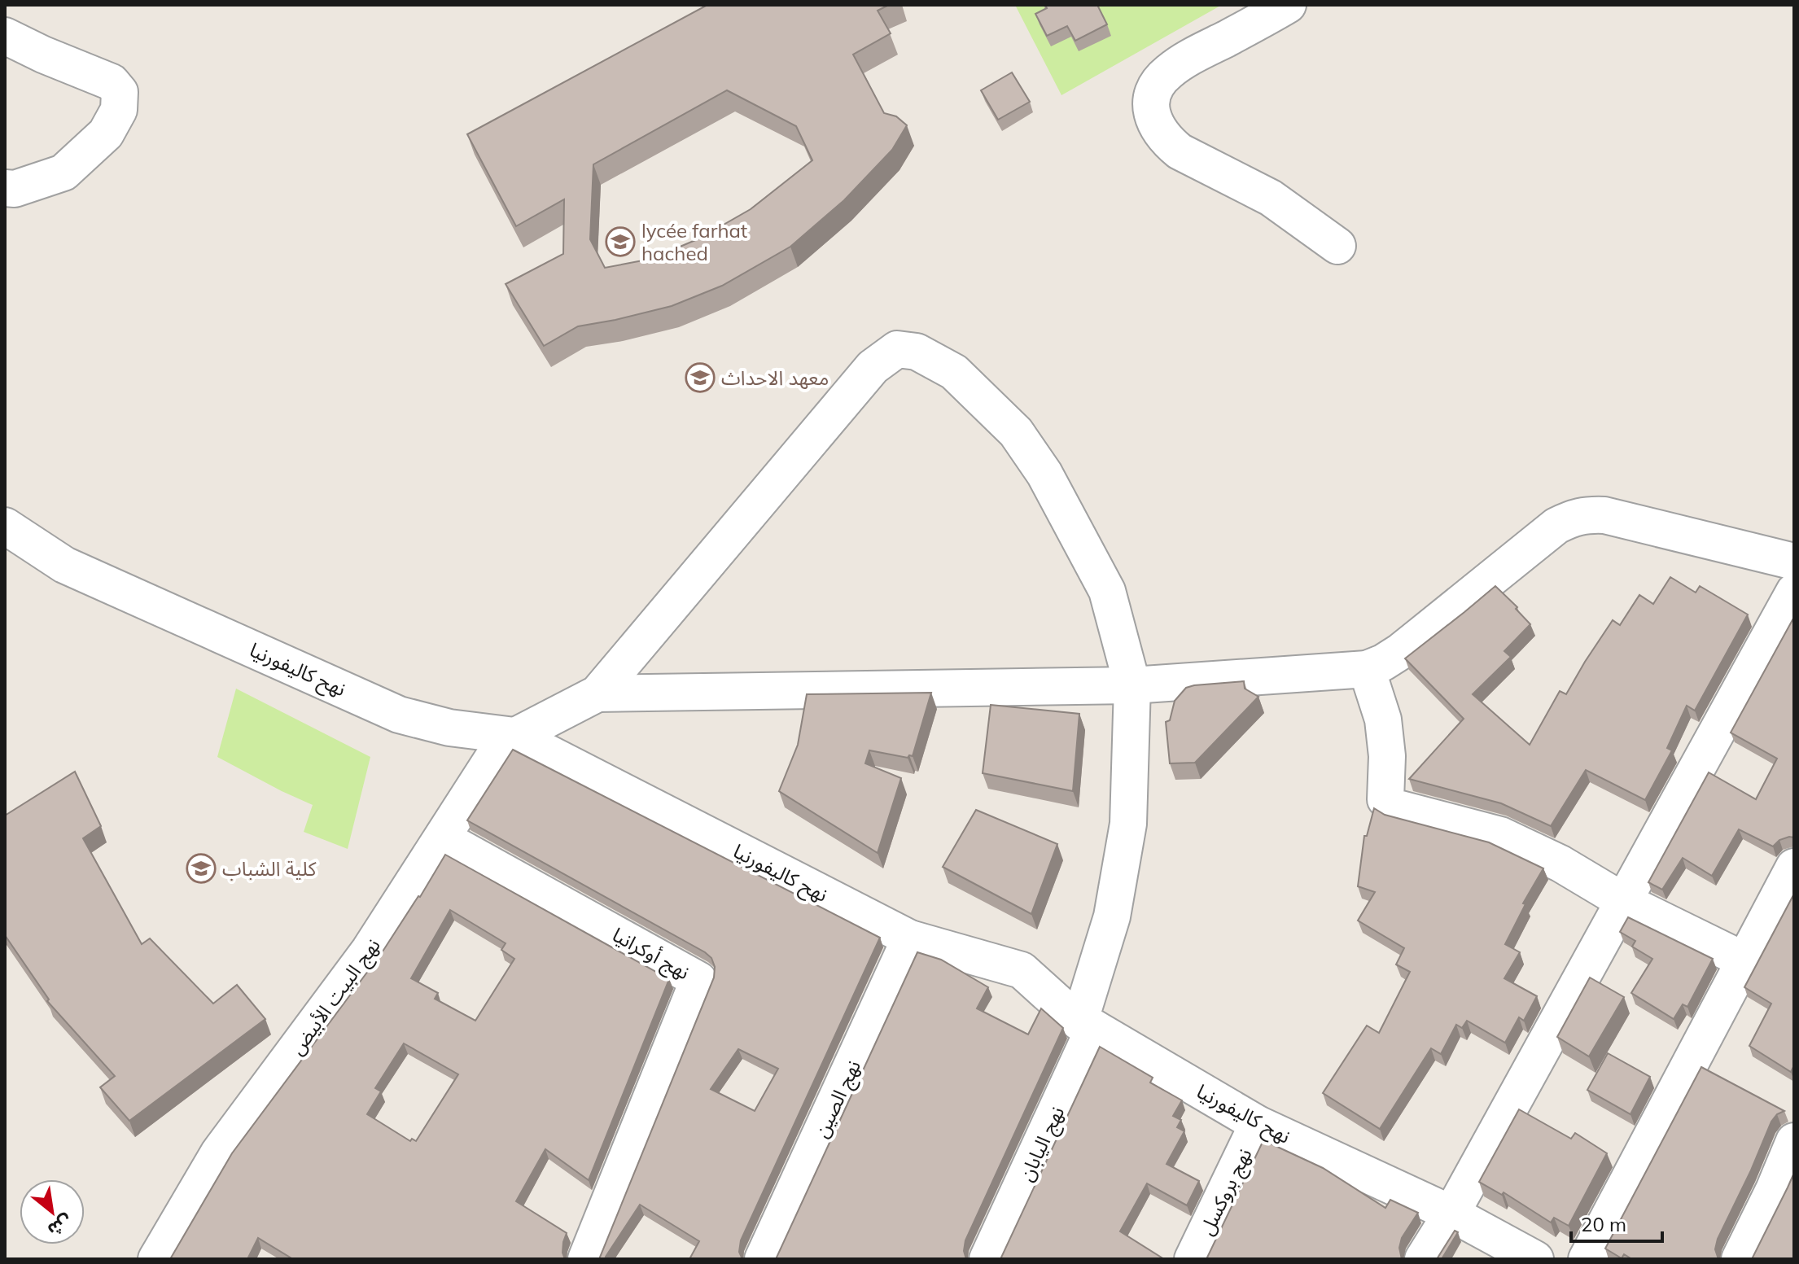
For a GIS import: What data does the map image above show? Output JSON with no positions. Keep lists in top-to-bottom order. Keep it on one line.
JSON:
{"streets":{"street":["نهح كاليفورنيا","نهج أوكرانيا","نهج البيت الأبيض","نهج الصين","نهج اليابان","نهج بروكسل"]},"crossings":[["نهح كاليفورنيا","نهج البيت الأبيض"],["نهح كاليفورنيا","نهج الصين"],["نهح كاليفورنيا","نهج اليابان"],["نهح كاليفورنيا","نهج بروكسل"],["نهج أوكرانيا","نهج البيت الأبيض"]],"places":{"school or university":["lycée farhat hached","معهد الاحداث","كلية الشباب"]},"scale_bar":"20 m","north":"bottom right"}
